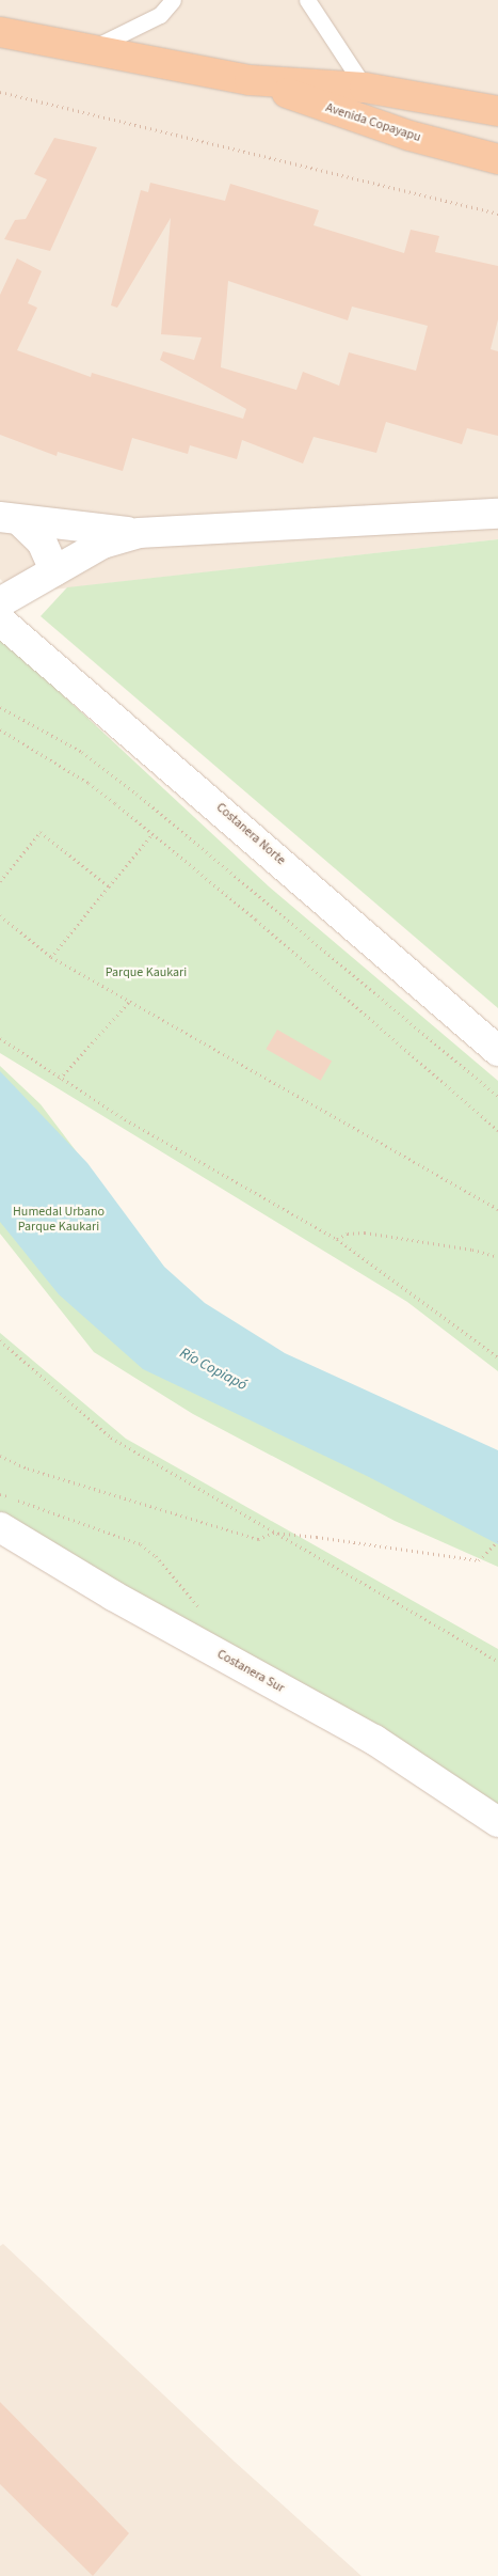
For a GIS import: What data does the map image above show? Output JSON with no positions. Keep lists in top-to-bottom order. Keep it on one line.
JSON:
{"streets":{"highway":["Avenida Copayapu"],"street":["Costanera Norte","Costanera Sur"]},"water":["Río Copiapó"],"parks":["Parque Kaukari","Humedal Urbano Parque Kaukari"]}
